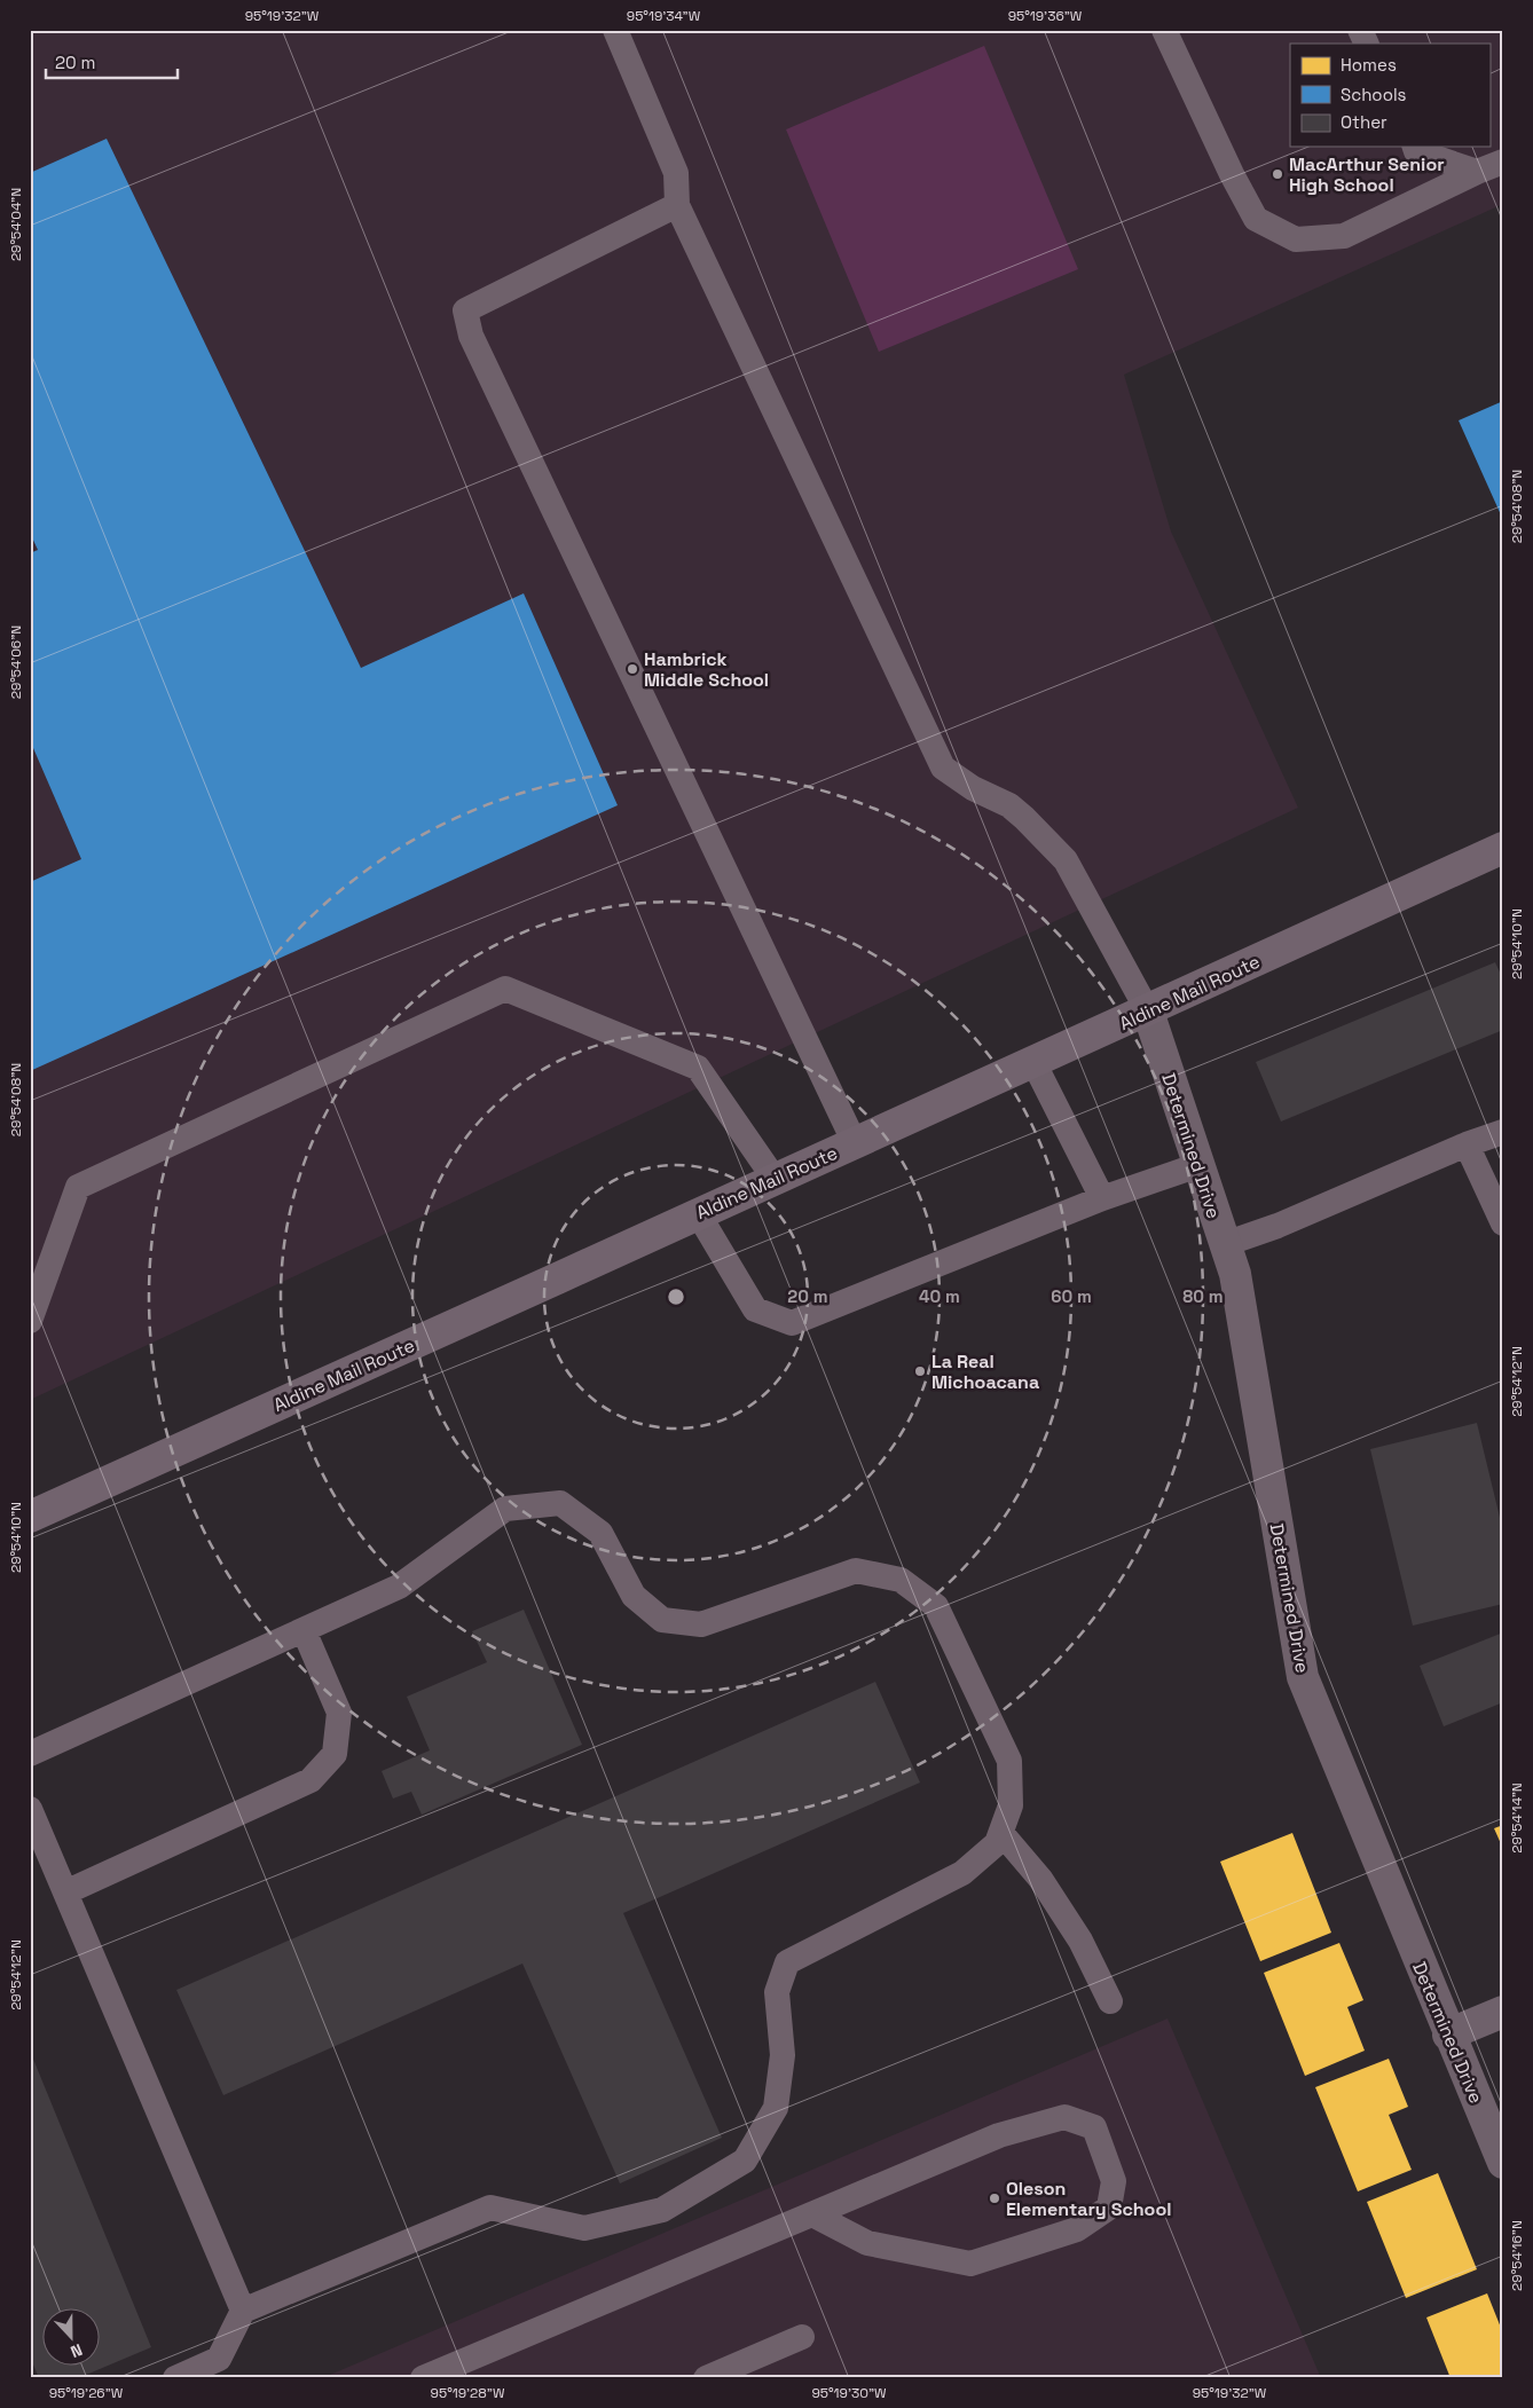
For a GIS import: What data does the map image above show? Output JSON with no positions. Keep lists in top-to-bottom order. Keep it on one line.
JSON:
{"streets":{"main road":["Aldine Mail Route"],"street":["Determined Drive"]},"crossings":[["Aldine Mail Route","Determined Drive"]],"places":["MacArthur Senior High School","Hambrick Middle School","La Real Michoacana","Oleson Elementary School"],"legend":["Homes","Schools","Other"],"scale_bar":"20 m","north":"bottom","coordinates":["95°19'32\"W","95°19'34\"W","95°19'36\"W","29°54'04\"N","29°54'08\"N","29°54'06\"N","29°54'10\"N","29°54'12\"N","29°54'14\"N","29°54'16\"N","95°19'26\"W","95°19'28\"W","95°19'30\"W"],"rings":["20 m","40 m","60 m","80 m"]}
